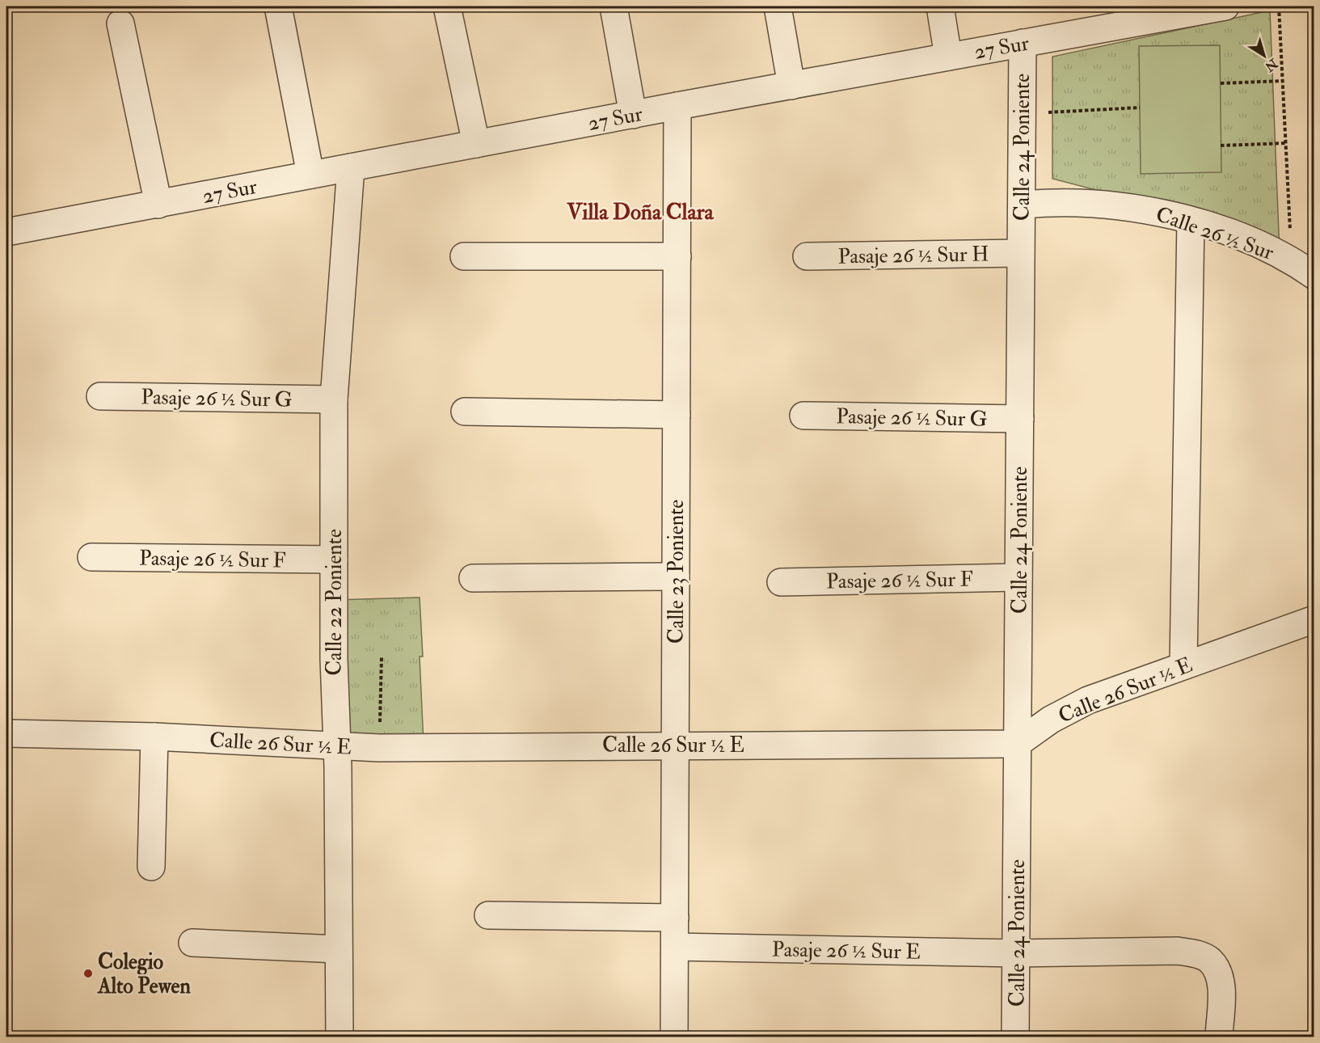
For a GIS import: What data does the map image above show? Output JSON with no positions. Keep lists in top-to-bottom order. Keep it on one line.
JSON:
{"streets":{"street":["27 Sur","Calle 24 Poniente","Calle 26 ½ Sur","Pasaje 26 ½ Sur H","Pasaje 26 ½ Sur G","Pasaje 26 ½ Sur F","Calle 23 Poniente","Calle 22 Poniente","Calle 26 Sur ½ E","Pasaje 26 ½ Sur E"]},"crossings":[["27 Sur","Calle 24 Poniente"],["27 Sur","Calle 23 Poniente"],["27 Sur","Calle 22 Poniente"],["Calle 24 Poniente","Calle 26 ½ Sur"],["Calle 24 Poniente","Pasaje 26 ½ Sur H"],["Calle 24 Poniente","Pasaje 26 ½ Sur G"],["Calle 24 Poniente","Pasaje 26 ½ Sur F"],["Calle 24 Poniente","Calle 26 Sur ½ E"],["Calle 24 Poniente","Pasaje 26 ½ Sur E"],["Pasaje 26 ½ Sur G","Calle 22 Poniente"],["Pasaje 26 ½ Sur F","Calle 22 Poniente"],["Calle 23 Poniente","Calle 26 Sur ½ E"],["Calle 23 Poniente","Pasaje 26 ½ Sur E"],["Calle 22 Poniente","Calle 26 Sur ½ E"]],"districts":["Villa Doña Clara"],"places":["Colegio Alto Pewen"],"north":"bottom right"}
